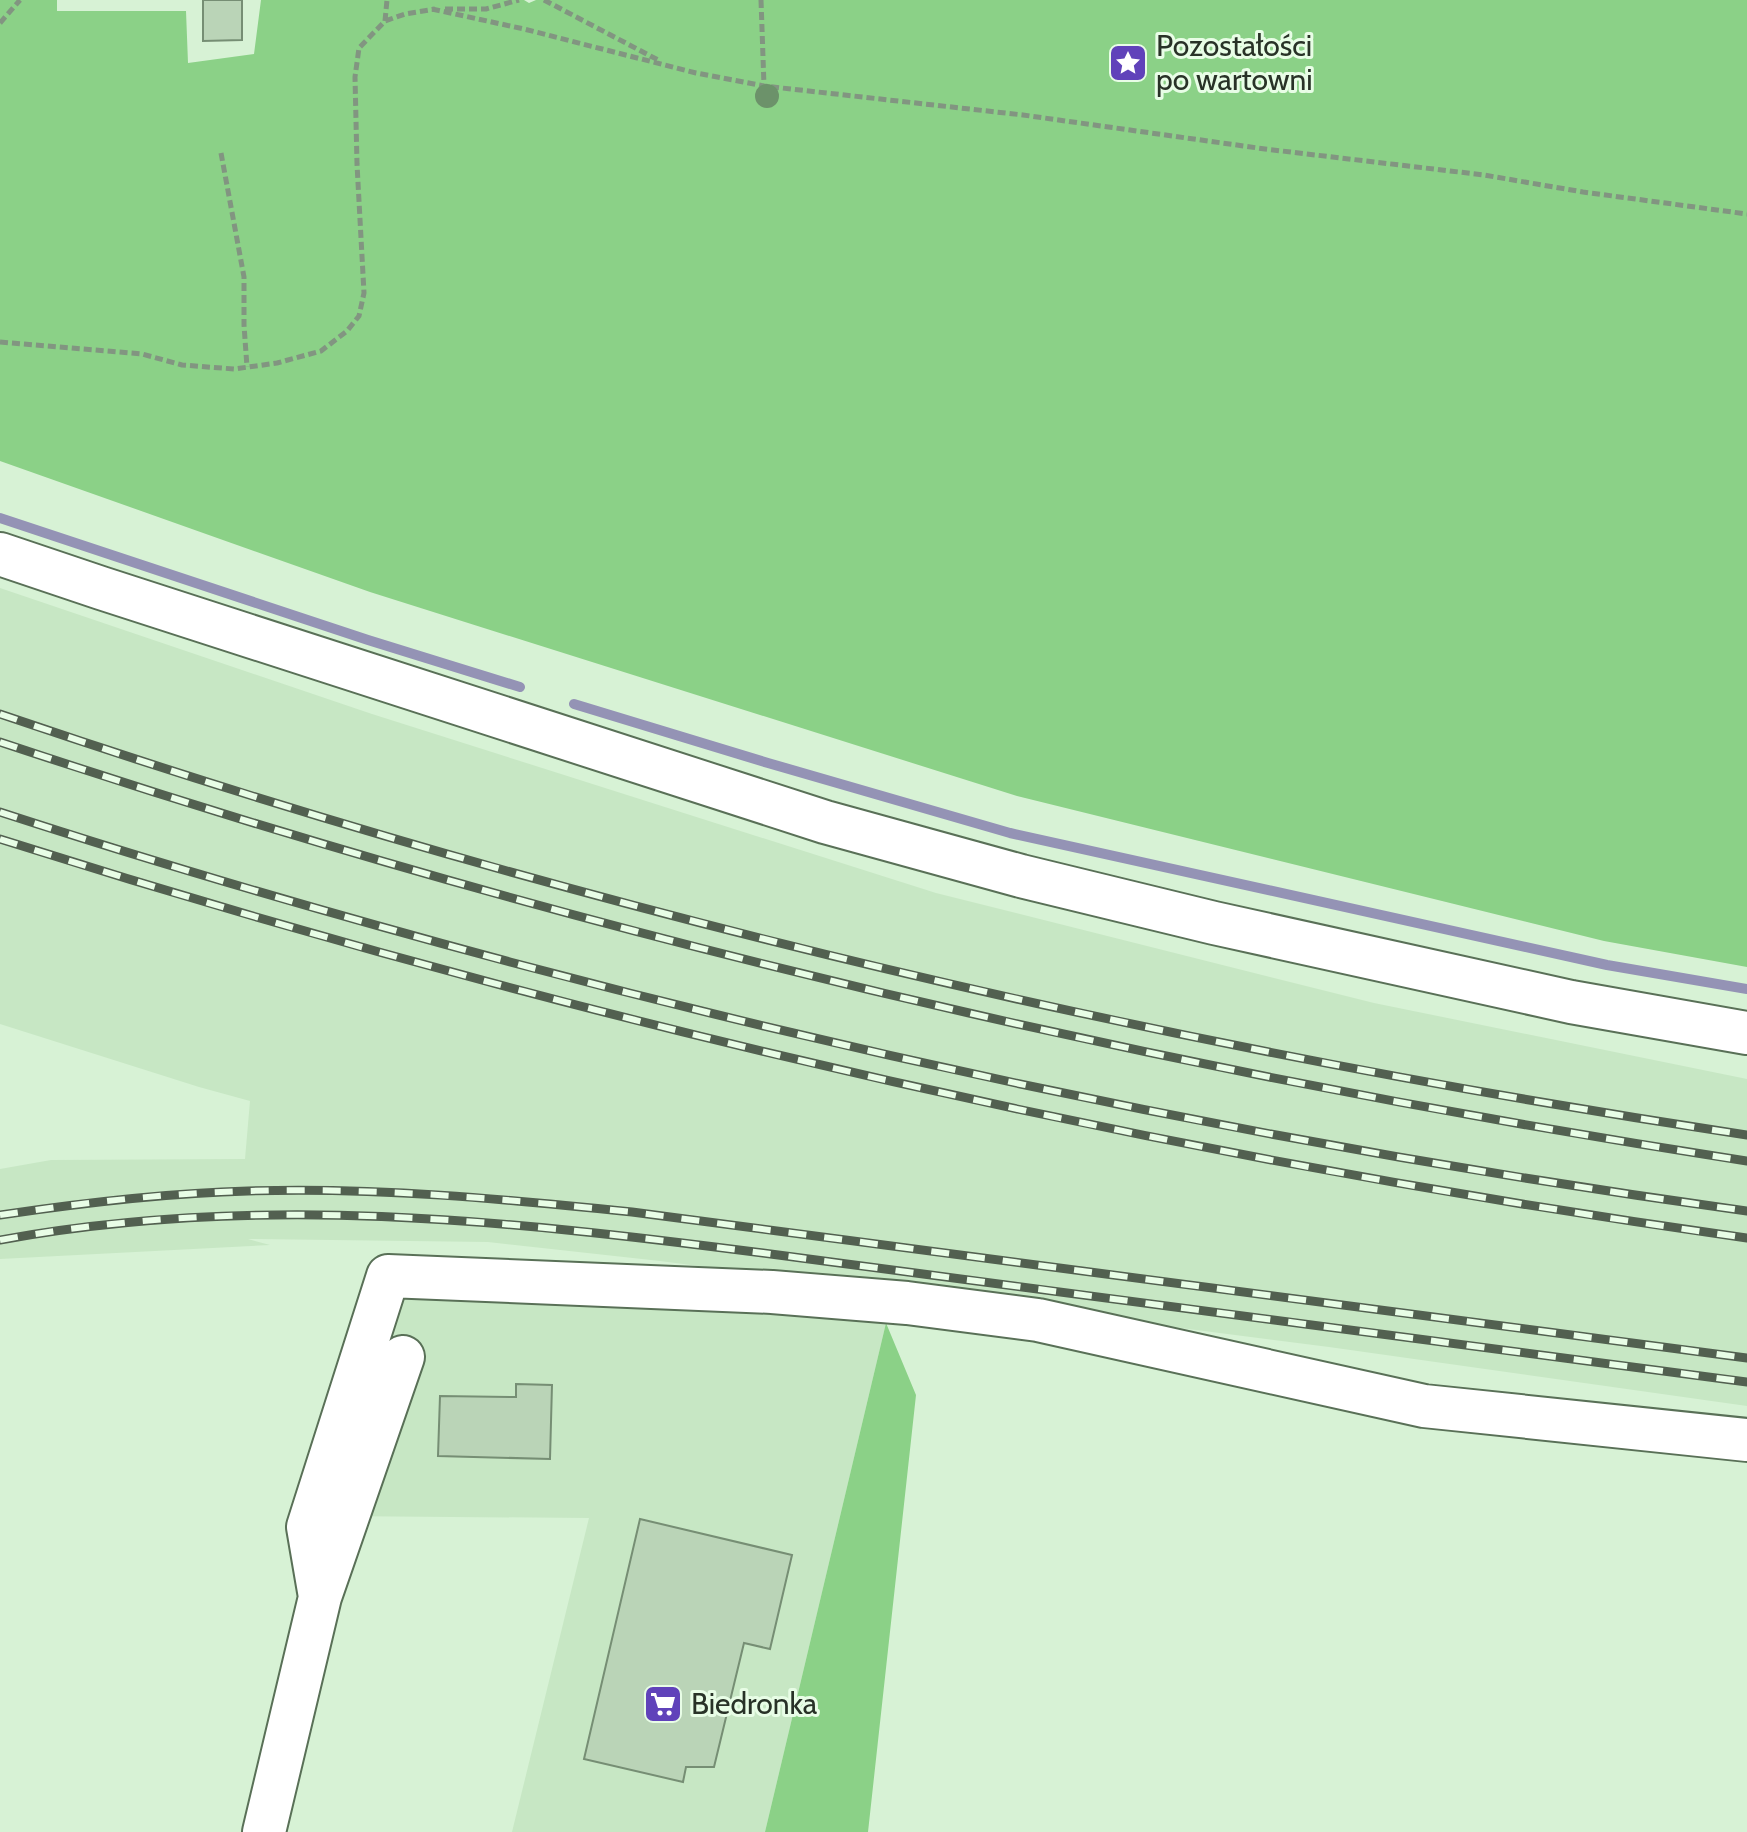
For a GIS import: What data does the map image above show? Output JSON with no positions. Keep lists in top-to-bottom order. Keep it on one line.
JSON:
{"places":{"place":["Pozostałości po wartowni"],"supermarket":["Biedronka"]}}
